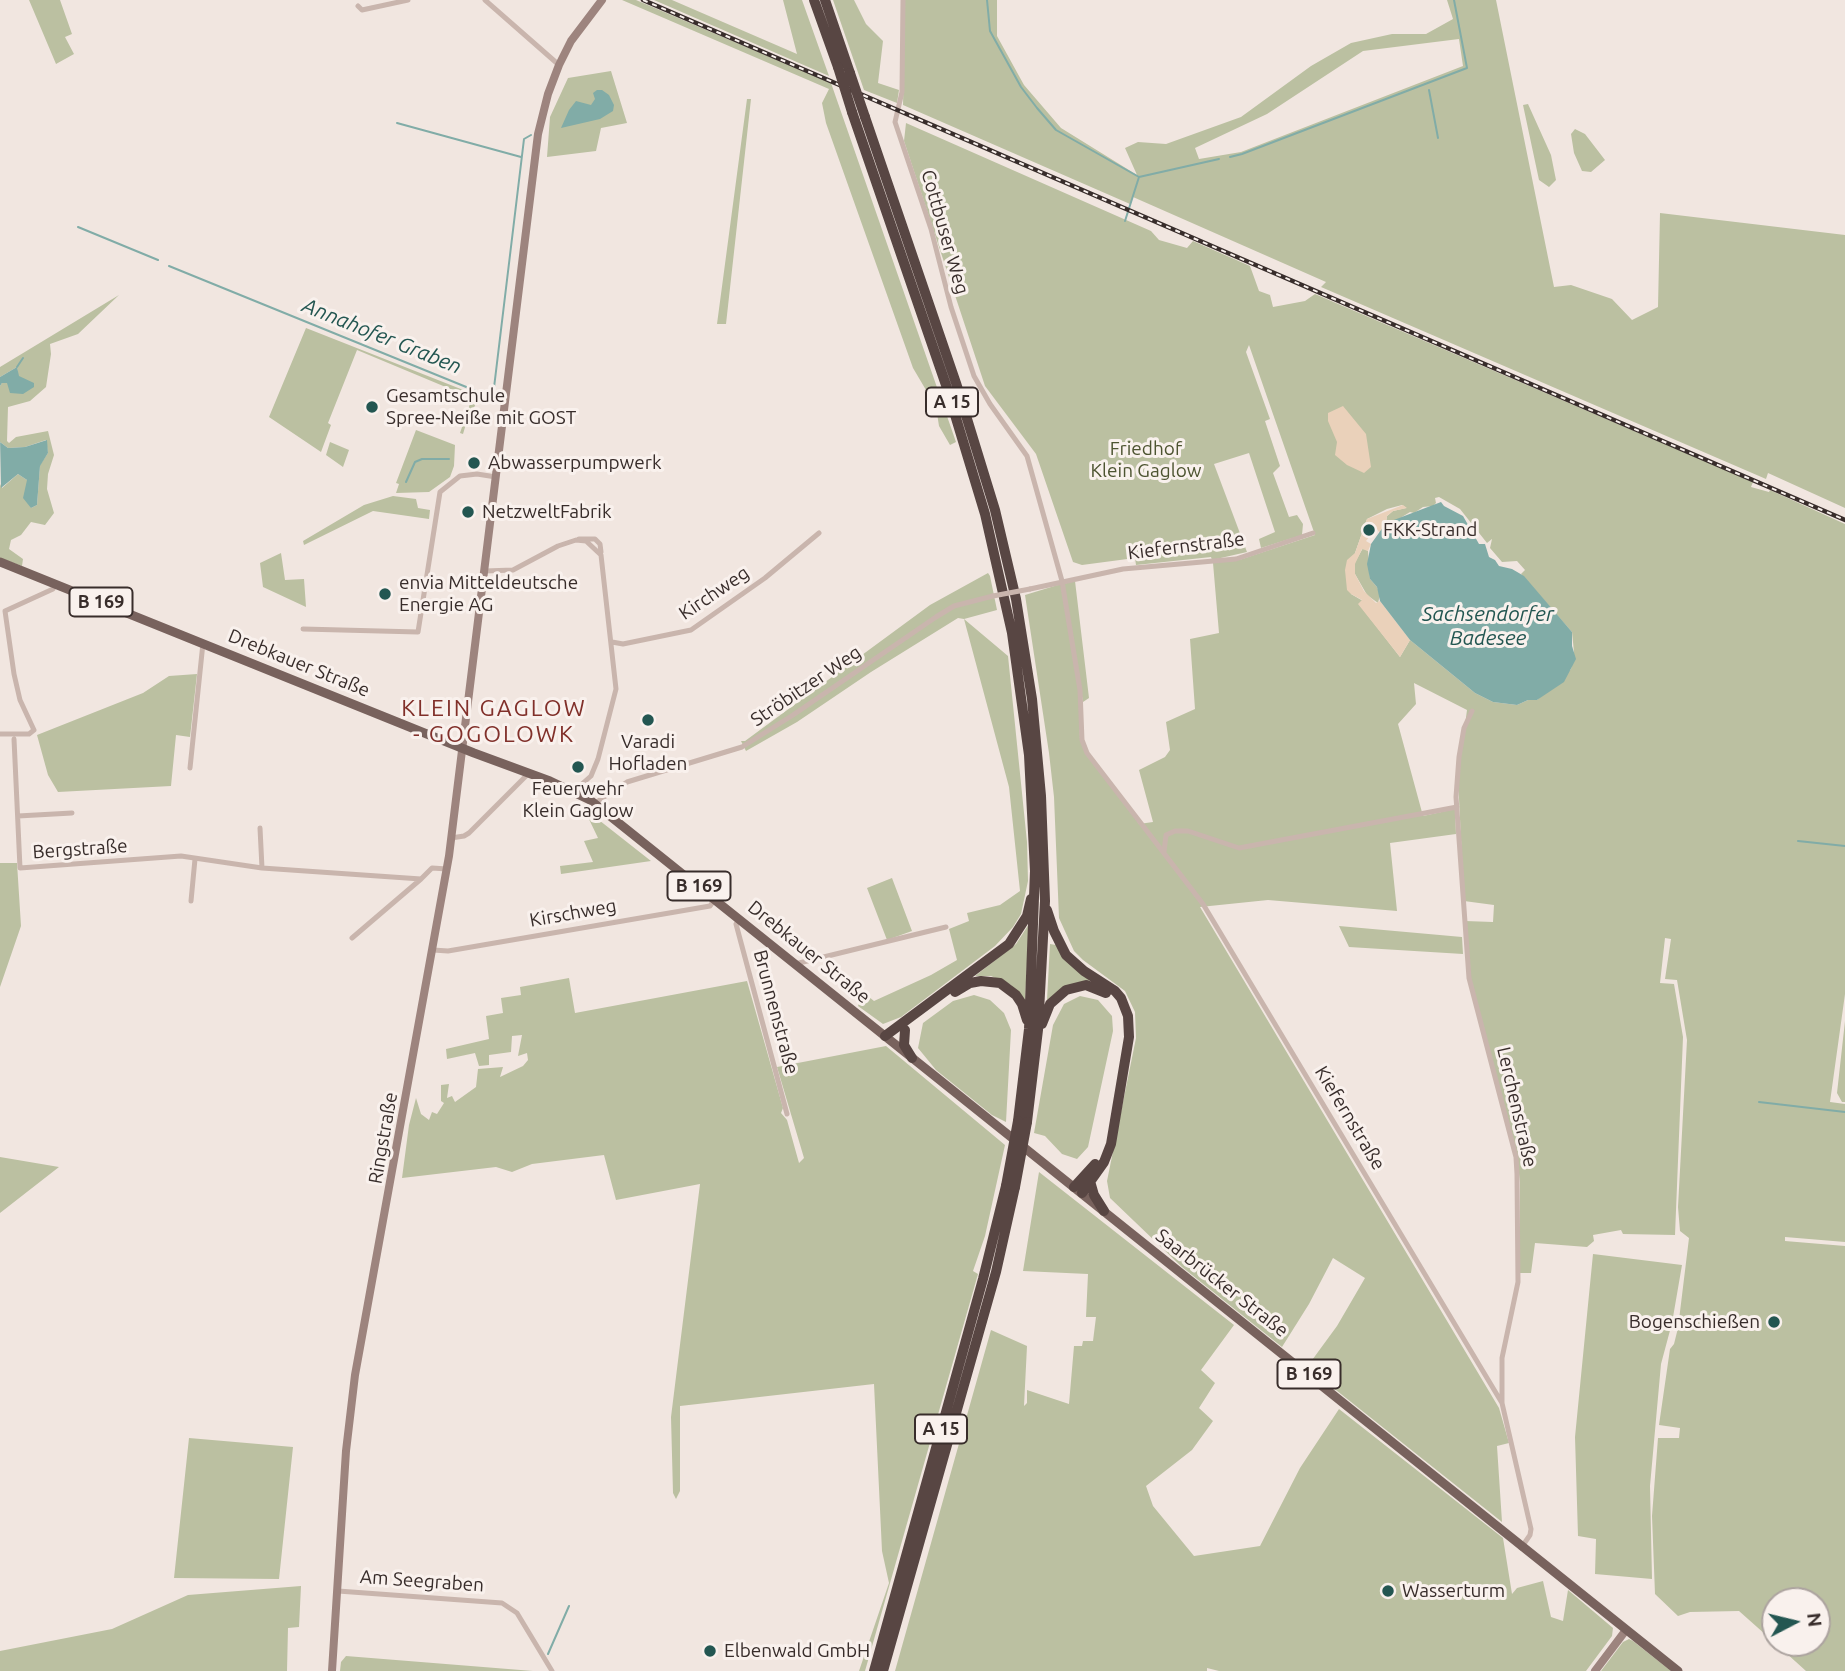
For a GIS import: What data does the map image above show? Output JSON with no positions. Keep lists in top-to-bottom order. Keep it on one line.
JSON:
{"streets":{"highway":["A 15"],"main road":["B 169","Drebkauer Straße","Ringstraße","Saarbrücker Straße"],"street":["Cottbuser Weg","Kiefernstraße","Kirchweg","Ströbitzer Weg","Bergstraße","Kirschweg","Brunnenstraße","Lerchenstraße","Am Seegraben"]},"crossings":[["Cottbuser Weg","Kiefernstraße"],["Kiefernstraße","Ströbitzer Weg"],["Kiefernstraße","Lerchenstraße"],["Drebkauer Straße","Ströbitzer Weg"],["Drebkauer Straße","Kirschweg"],["Drebkauer Straße","Brunnenstraße"],["Drebkauer Straße","Ringstraße"],["Drebkauer Straße","Saarbrücker Straße"],["Bergstraße","Ringstraße"],["Kirschweg","Ringstraße"],["Lerchenstraße","Saarbrücker Straße"],["Ringstraße","Am Seegraben"]],"districts":["KLEIN GAGLOW - GOGOLOWK"],"water":["Annahofer Graben","Sachsendorfer Badesee"],"parks":["Friedhof Klein Gaglow"],"places":["Gesamtschule Spree-Neiße mit GOST","Abwasserpumpwerk","NetzweltFabrik","FKK-Strand","envia Mitteldeutsche Energie AG","Varadi Hofladen","Feuerwehr Klein Gaglow","Bogenschießen","Wasserturm","Elbenwald GmbH"],"north":"right"}
